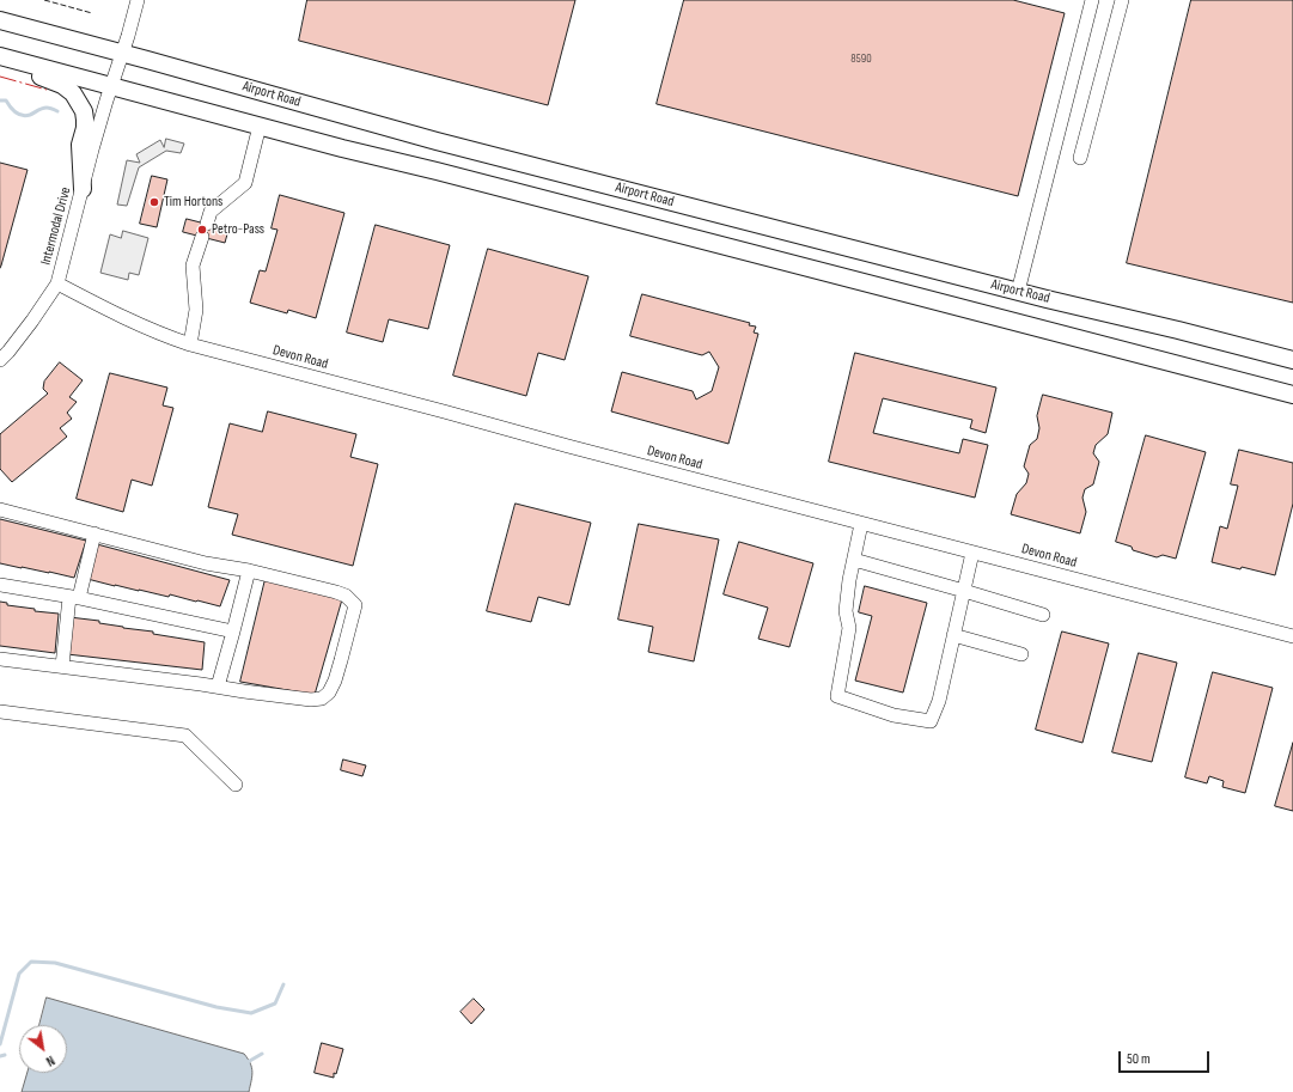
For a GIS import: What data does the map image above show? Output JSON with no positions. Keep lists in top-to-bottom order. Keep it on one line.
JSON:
{"streets":{"main road":["Airport Road"],"street":["Intermodal Drive","Devon Road"]},"crossings":[["Airport Road","Intermodal Drive"],["Intermodal Drive","Devon Road"]],"places":["Tim Hortons","Petro-Pass"],"house_numbers":["8590"],"scale_bar":"50 m","north":"bottom right"}
